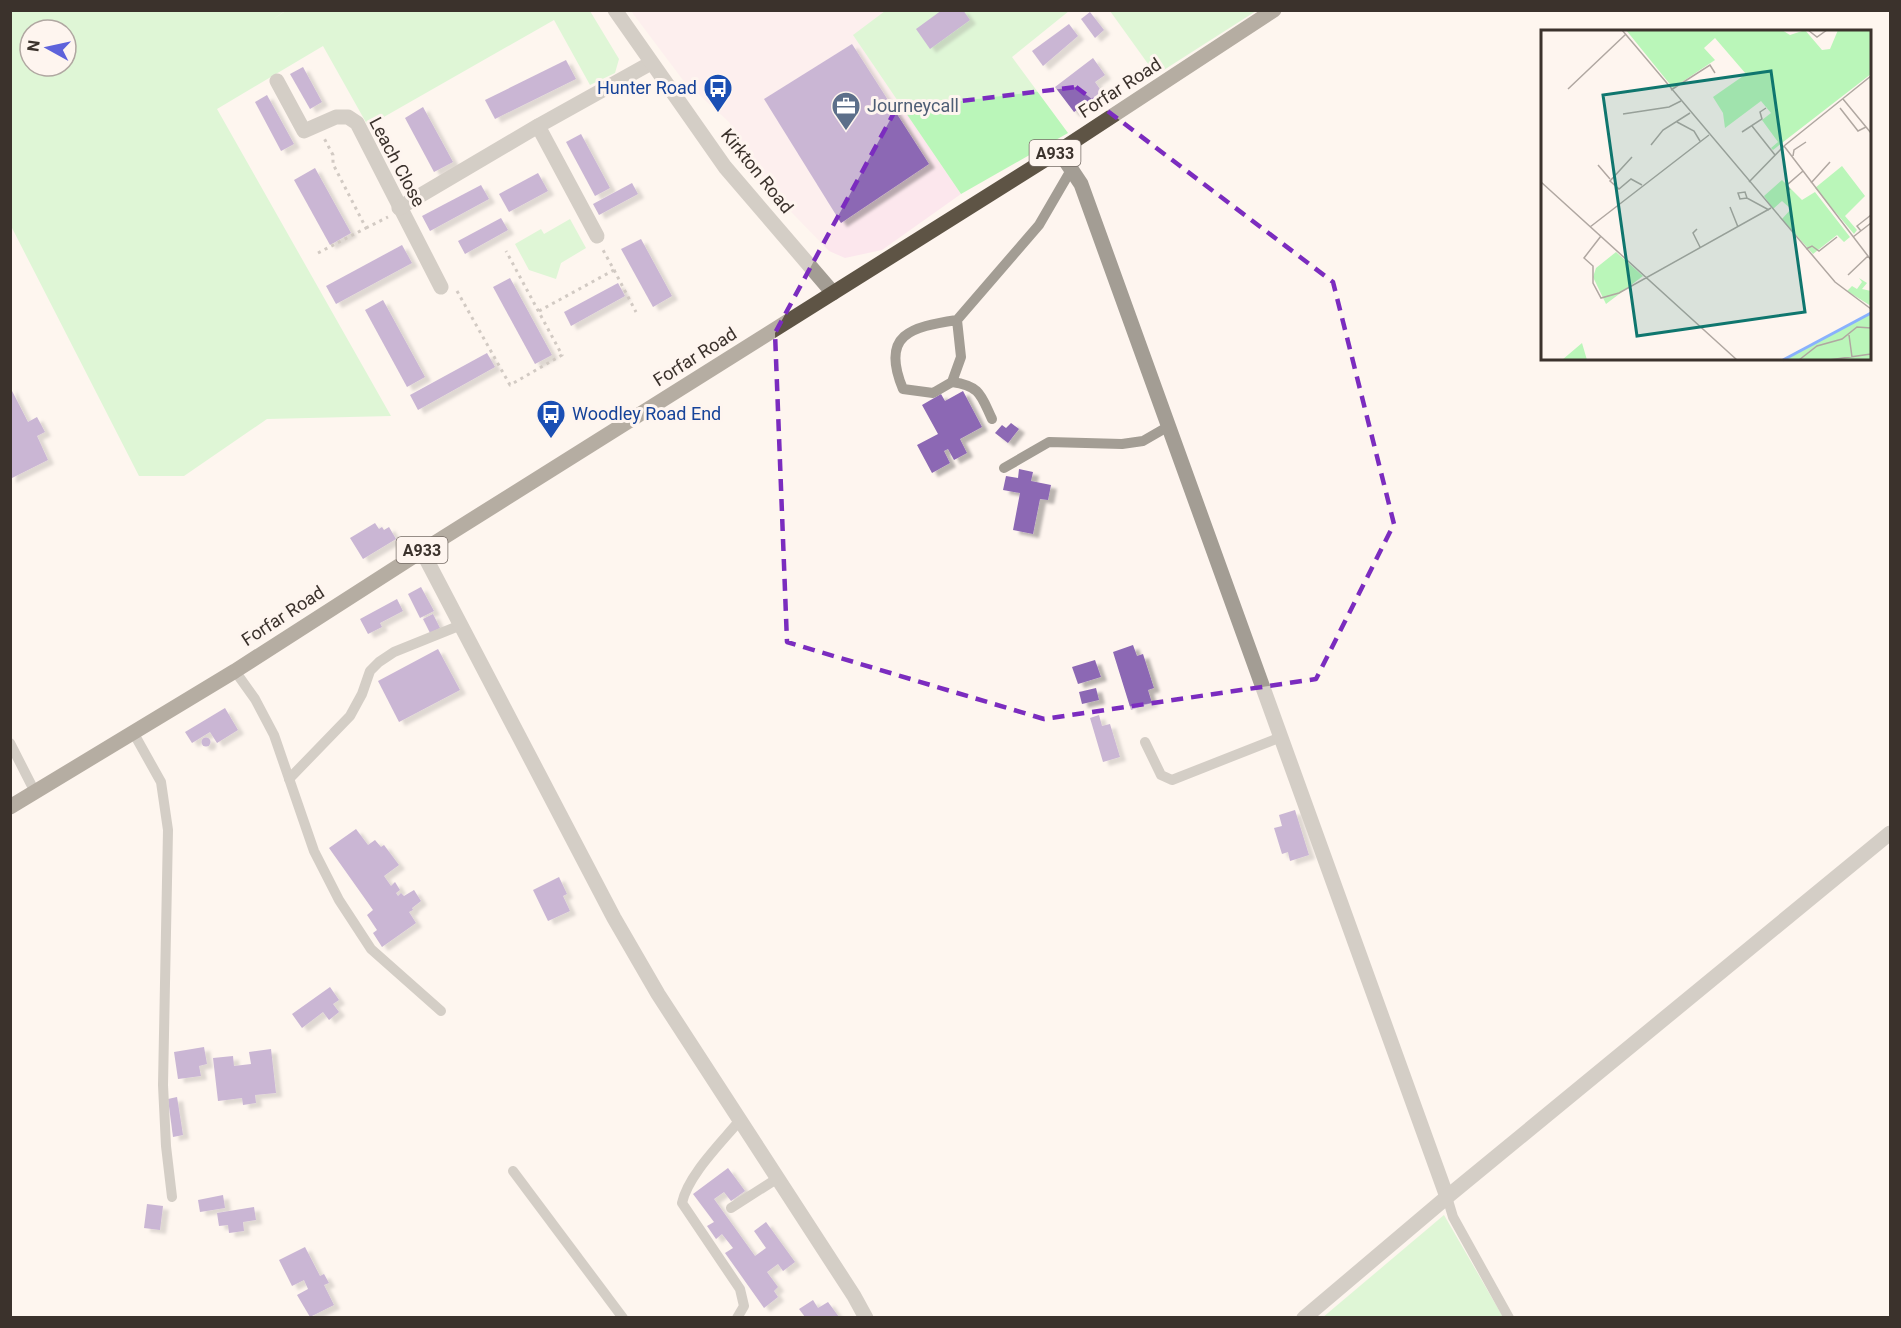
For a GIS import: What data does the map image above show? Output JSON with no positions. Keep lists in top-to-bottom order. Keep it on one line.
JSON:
{"streets":{"main road":["Forfar Road","A933"],"street":["Leach Close","Kirkton Road"]},"crossings":[["Forfar Road","Kirkton Road"]],"places":{"bus stop":["Hunter Road","Woodley Road End"],"office":["Journeycall"]},"north":"left"}
